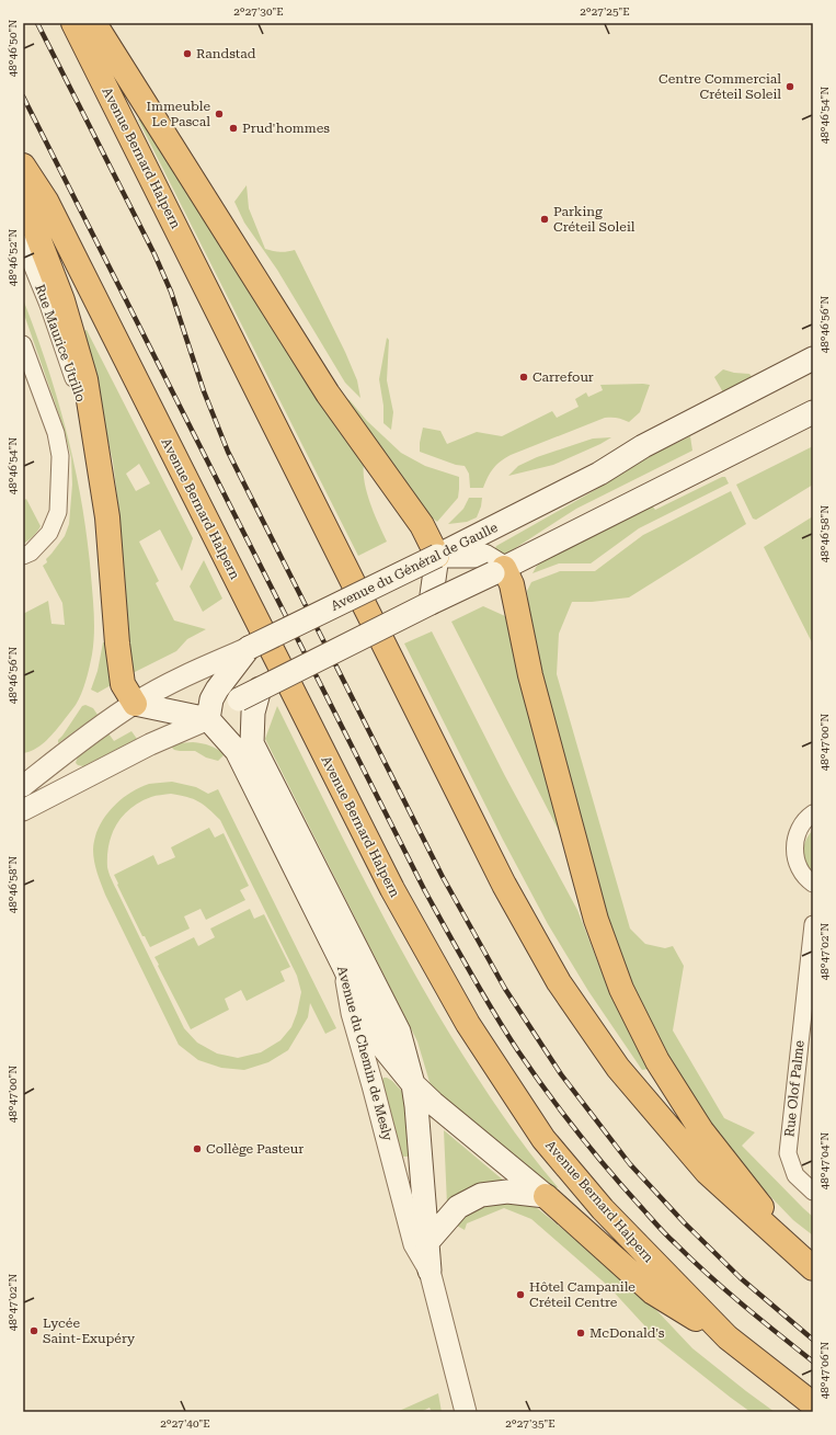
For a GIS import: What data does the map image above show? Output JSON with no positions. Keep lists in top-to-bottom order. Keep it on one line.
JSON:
{"streets":{"highway":["Avenue Bernard Halpern"],"main road":["Avenue du Général de Gaulle","Avenue du Chemin de Mesly"],"street":["Rue Maurice Utrillo","Rue Olof Palme"]},"crossings":[["Avenue du Général de Gaulle","Avenue du Chemin de Mesly"]],"places":["Randstad","Centre Commercial Créteil Soleil","Immeuble Le Pascal","Prud'hommes","Parking Créteil Soleil","Carrefour","Collège Pasteur","Hôtel Campanile Créteil Centre","Lycée Saint-Exupéry","McDonald's"],"coordinates":["2°27'30\"E","2°27'25\"E","48°46'50\"N","48°46'54\"N","48°46'52\"N","48°46'56\"N","48°46'58\"N","48°47'00\"N","48°47'02\"N","48°47'04\"N","48°47'06\"N","2°27'40\"E","2°27'35\"E"]}
